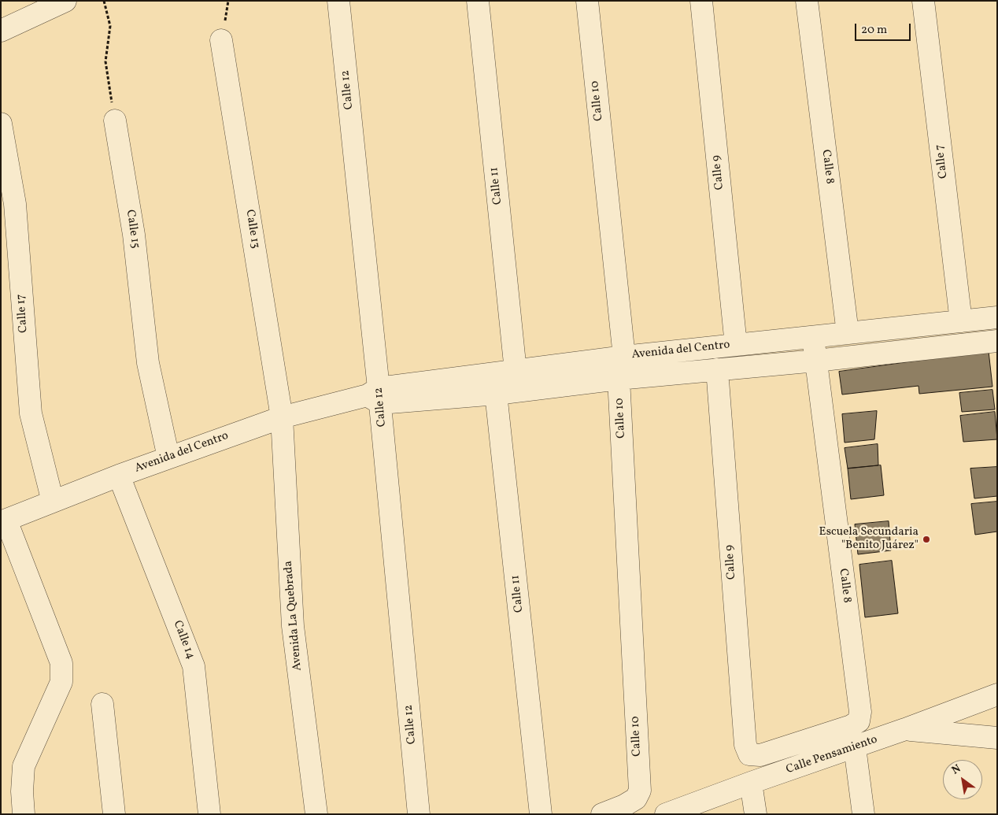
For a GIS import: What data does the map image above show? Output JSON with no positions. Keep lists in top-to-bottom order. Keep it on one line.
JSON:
{"streets":{"street":["Calle 12","Calle 10","Calle 7","Calle 8","Calle 9","Calle 11","Calle 15","Calle 13","Calle 17","Avenida del Centro","Avenida La Quebrada","Calle 14","Calle Pensamiento"]},"crossings":[["Calle 12","Avenida del Centro"],["Calle 10","Avenida del Centro"],["Calle 7","Avenida del Centro"],["Calle 8","Calle 9"],["Calle 8","Avenida del Centro"],["Calle 9","Avenida del Centro"],["Calle 11","Avenida del Centro"],["Calle 15","Avenida del Centro"],["Calle 13","Avenida del Centro"],["Calle 13","Avenida La Quebrada"],["Calle 17","Avenida del Centro"],["Avenida del Centro","Avenida La Quebrada"],["Avenida del Centro","Calle 14"]],"places":["Escuela Secundaria \"Benito Juárez\""],"scale_bar":"20 m","north":"top left"}
